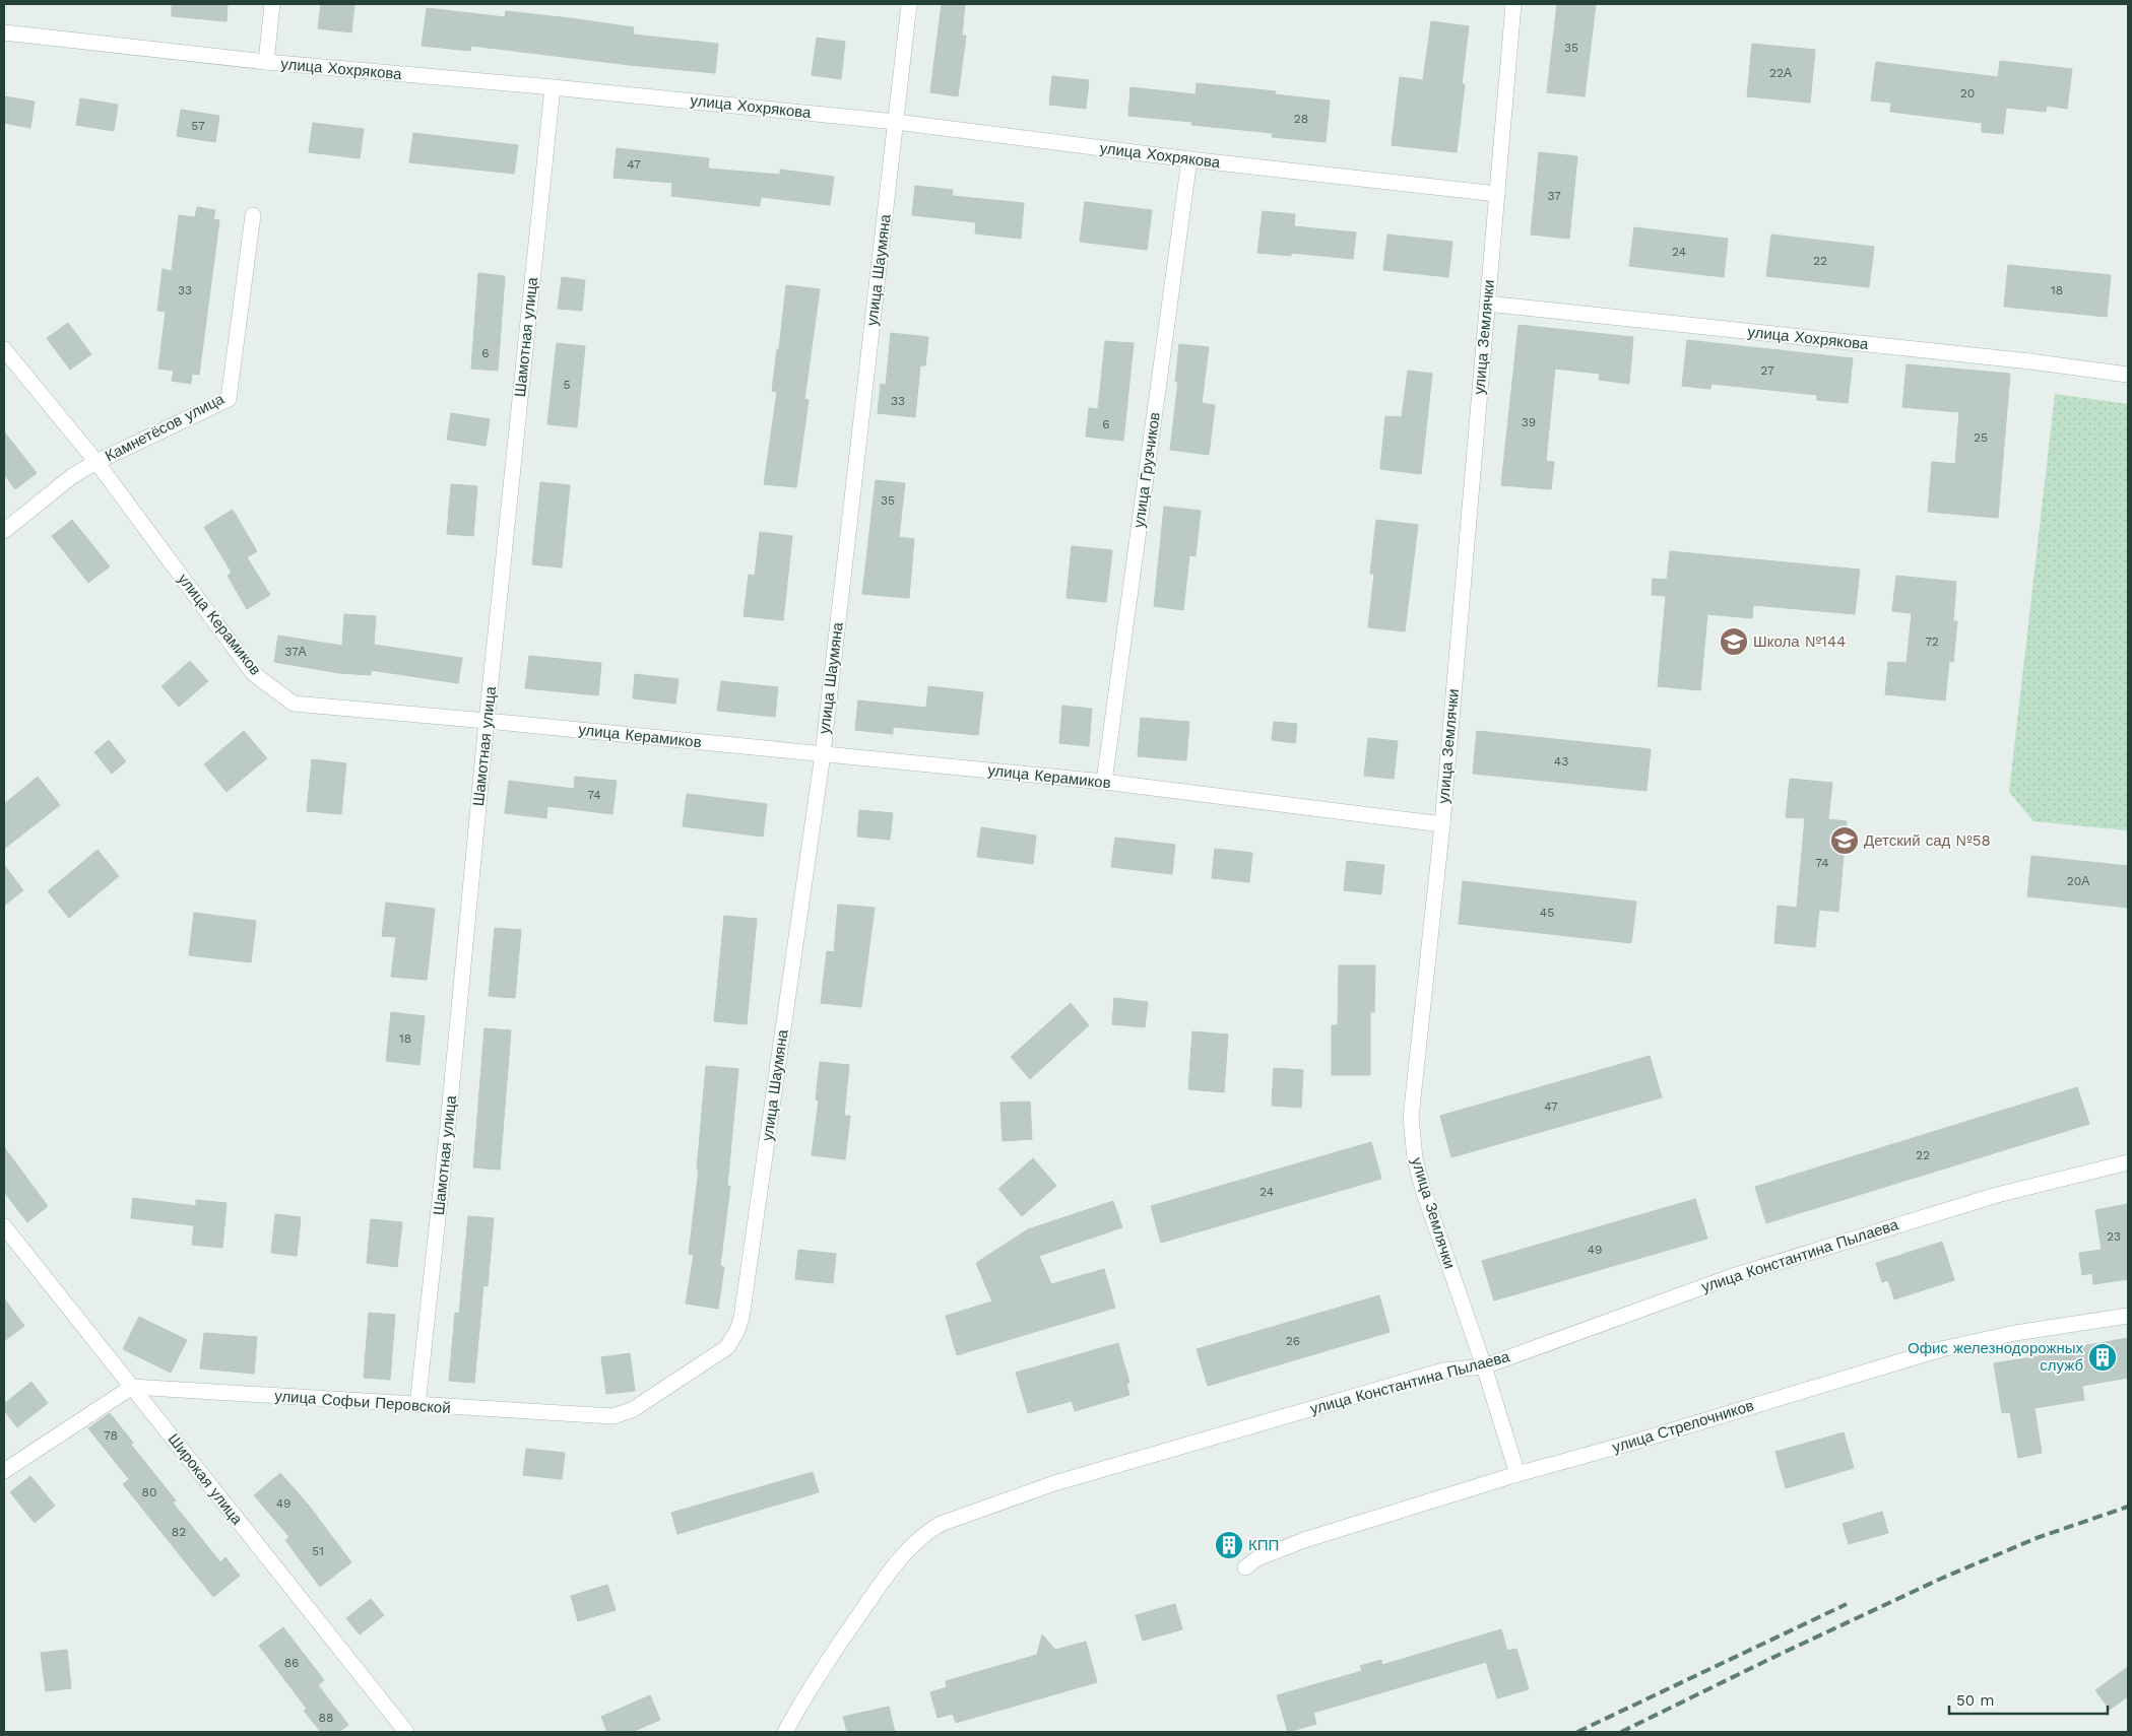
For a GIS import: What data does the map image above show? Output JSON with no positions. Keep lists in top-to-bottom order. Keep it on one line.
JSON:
{"streets":{"street":["улица Хохрякова","улица Шаумяна","Шамотная улица","улица Землячки","Камнетёсов улица","улица Грузчиков","улица Керамиков","улица Константина Пылаева","улица Софьи Перовской","улица Стрелочников","Широкая улица"]},"crossings":[["улица Хохрякова","улица Шаумяна"],["улица Хохрякова","Шамотная улица"],["улица Хохрякова","улица Землячки"],["улица Хохрякова","улица Грузчиков"],["улица Шаумяна","улица Керамиков"],["улица Шаумяна","улица Софьи Перовской"],["Шамотная улица","улица Керамиков"],["Шамотная улица","улица Софьи Перовской"],["улица Землячки","улица Керамиков"],["улица Землячки","улица Константина Пылаева"],["улица Землячки","улица Стрелочников"],["Камнетёсов улица","улица Керамиков"],["улица Грузчиков","улица Керамиков"],["улица Софьи Перовской","Широкая улица"]],"places":{"school or university":["Школа №144","Детский сад №58"],"building":["Офис железнодорожных служб","КПП"]},"house_numbers":["35","22А","20","28","57","47","37","24","22","33","18","6","27","5","33","39","6","25","35","72","37А","43","74","74","20А","45","18","47","22","24","23","49","26","78","80","49","82","51","86","88"],"scale_bar":"50 m"}
